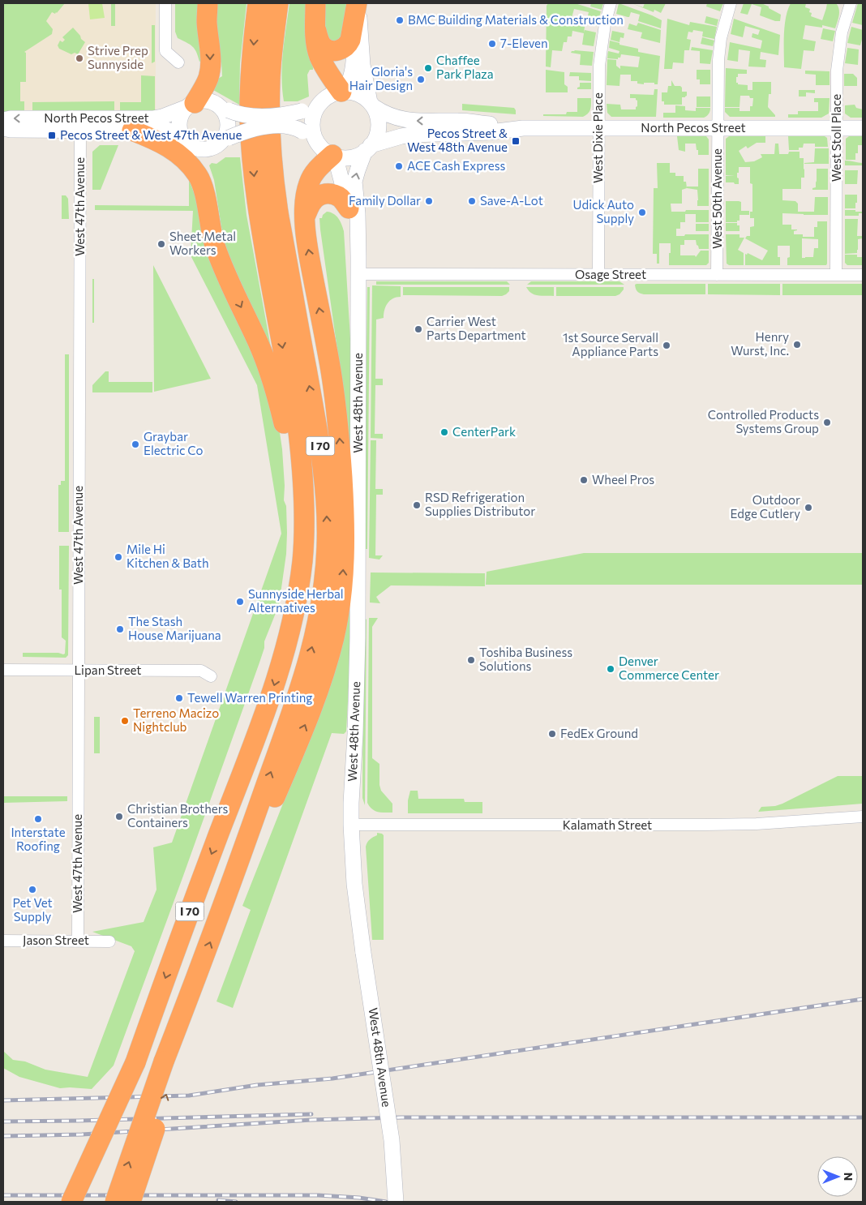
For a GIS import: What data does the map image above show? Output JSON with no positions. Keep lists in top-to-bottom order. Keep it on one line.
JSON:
{"streets":{"highway":["I 70"],"main road":["North Pecos Street","West 48th Avenue"],"street":["West Dixie Place","West Stoll Place","West 50th Avenue","West 47th Avenue","Osage Street","Lipan Street","Kalamath Street","Jason Street"]},"crossings":[["North Pecos Street","West Dixie Place"],["North Pecos Street","West Stoll Place"],["North Pecos Street","West 50th Avenue"],["North Pecos Street","West 47th Avenue"],["North Pecos Street","West 48th Avenue"],["West Dixie Place","Osage Street"],["West Stoll Place","Osage Street"],["West 50th Avenue","Osage Street"],["West 47th Avenue","Lipan Street"],["West 47th Avenue","Jason Street"],["Osage Street","West 48th Avenue"],["West 48th Avenue","Kalamath Street"]],"places":{"other":["BMC Building Materials & Construction","7-Eleven","Strive Prep Sunnyside","Chaffee Park Plaza","Gloria's Hair Design","ACE Cash Express","Family Dollar","Save-A-Lot","Udick Auto Supply","Sheet Metal Workers","Carrier West Parts Department","Henry Wurst, Inc.","1st Source Servall Appliance Parts","Controlled Products Systems Group","CenterPark","Graybar Electric Co","Wheel Pros","RSD Refrigeration Supplies Distributor","Outdoor Edge Cutlery","Mile Hi Kitchen & Bath","Sunnyside Herbal Alternatives","The Stash House Marijuana","Toshiba Business Solutions","Denver Commerce Center","Tewell Warren Printing","Terreno Macizo Nightclub","FedEx Ground","Christian Brothers Containers","Interstate Roofing","Pet Vet Supply"],"transit":["Pecos Street & West 47th Avenue","Pecos Street & West 48th Avenue"]},"north":"right"}
